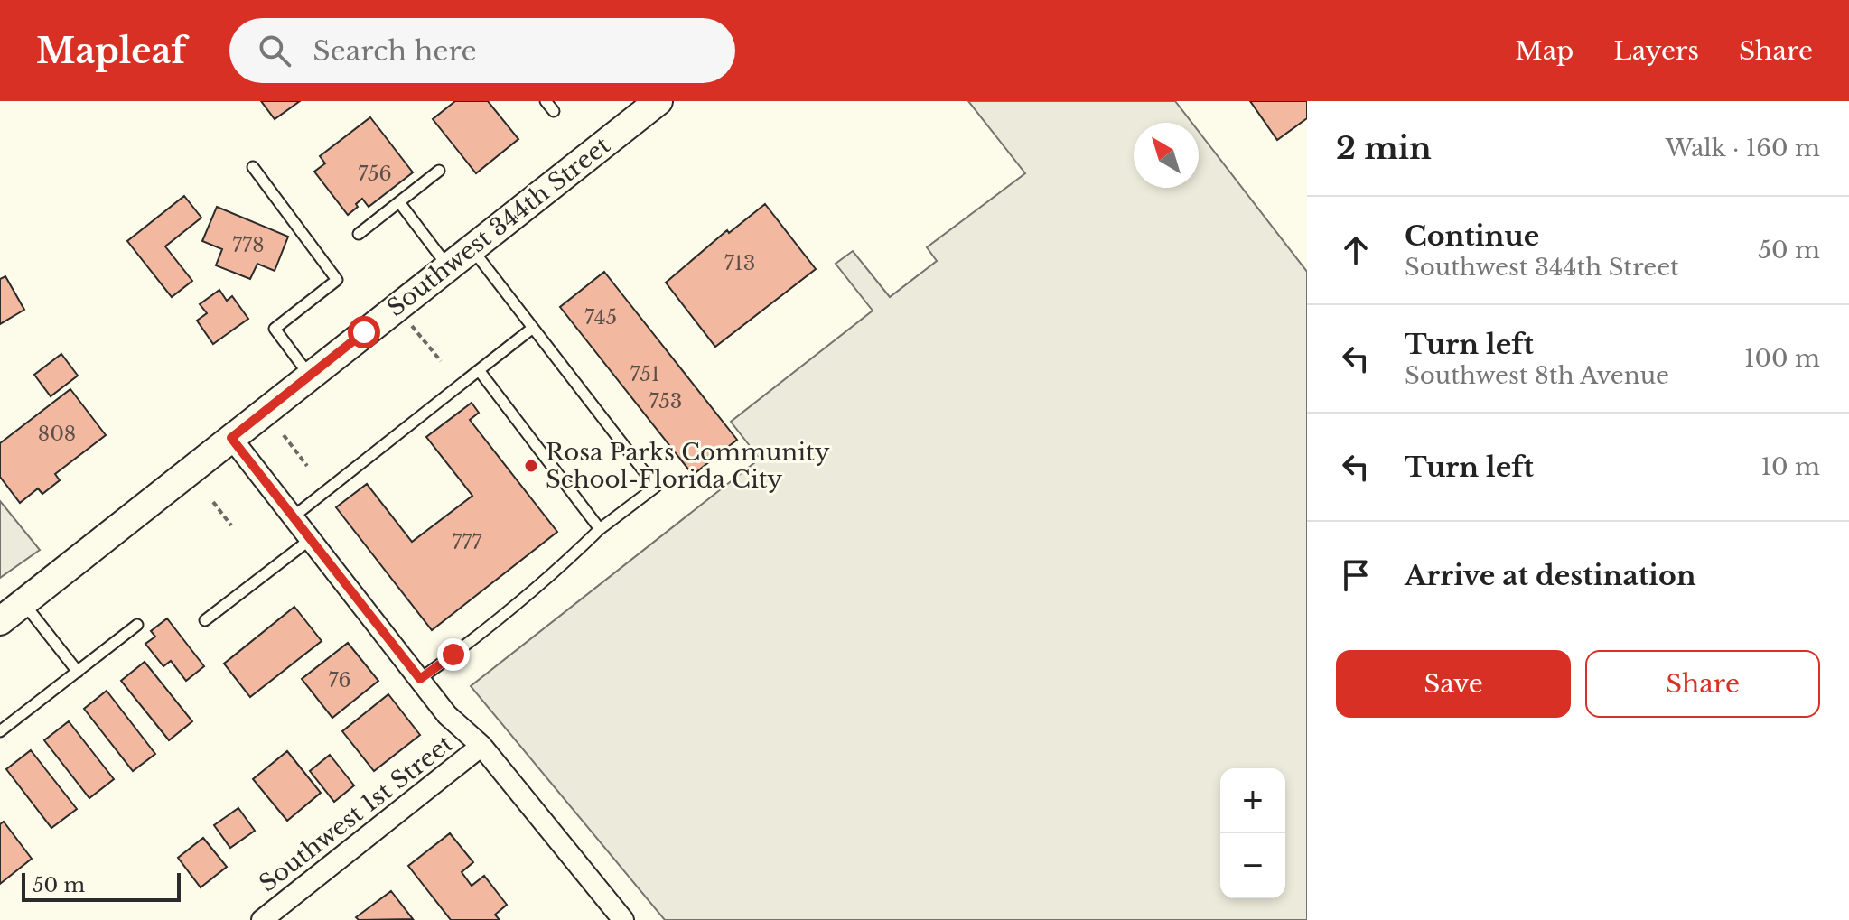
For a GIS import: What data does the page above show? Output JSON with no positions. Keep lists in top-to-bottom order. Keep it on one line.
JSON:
{"streets":{"main road":["Southwest 344th Street"],"street":["Southwest 1st Street"]},"places":["Rosa Parks Community School-Florida City"],"house_numbers":["756","778","713","745","751","753","808","777","76"],"scale_bar":"50 m","north":"top left","page":{"header":"Mapleaf","search":"Search here","nav":["Map","Layers","Share"],"heading":["2 min","Walk · 160 m"],"list":[["Continue","Southwest 344th Street","50 m"],["Turn left","Southwest 8th Avenue","100 m"],["Turn left","10 m"],"Arrive at destination"],"buttons":["Save","Share"],"map_buttons":["+","−"],"scale":"50 m"}}
